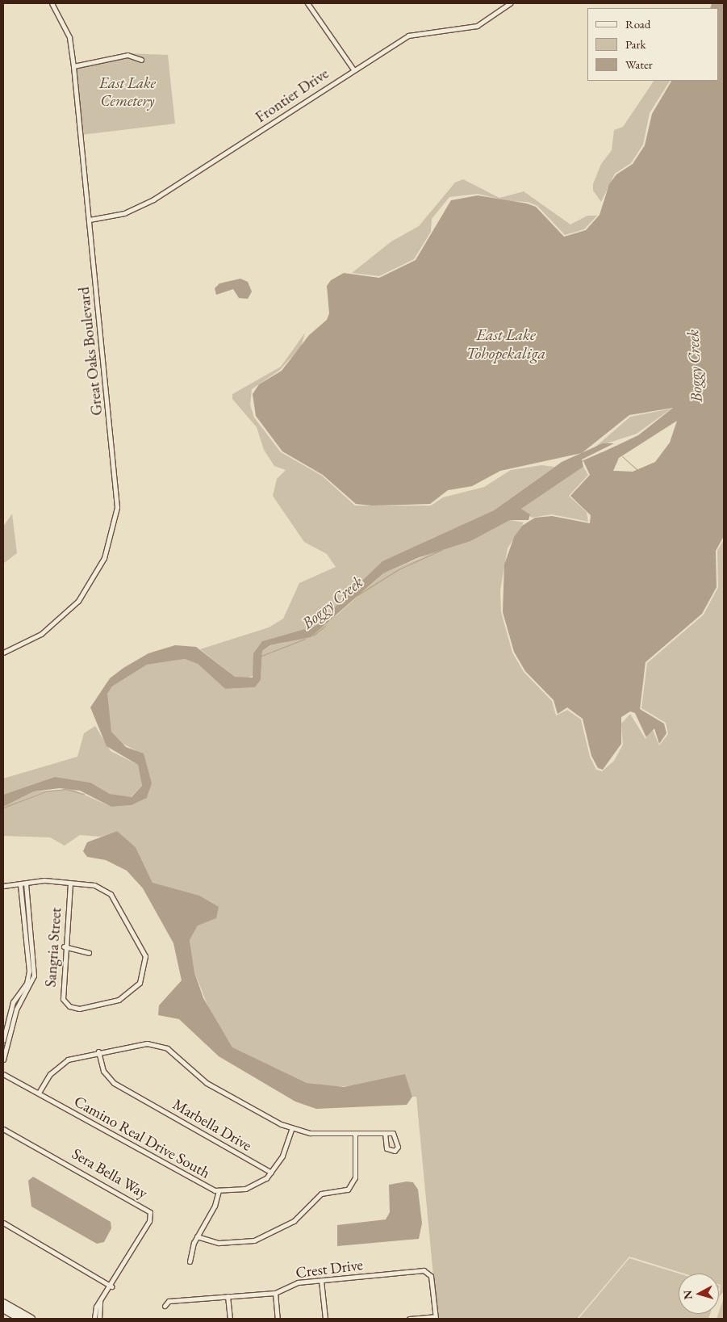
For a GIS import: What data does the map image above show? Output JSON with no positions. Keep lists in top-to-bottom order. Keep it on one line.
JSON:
{"streets":{"street":["Frontier Drive","Great Oaks Boulevard","Sangria Street","Marbella Drive","Camino Real Drive South","Sera Bella Way","Crest Drive"]},"crossings":[["Frontier Drive","Great Oaks Boulevard"],["Marbella Drive","Camino Real Drive South"]],"water":["East Lake Tohopekaliga","Boggy Creek"],"parks":["East Lake Cemetery"],"legend":["Road","Park","Water"],"north":"left"}
